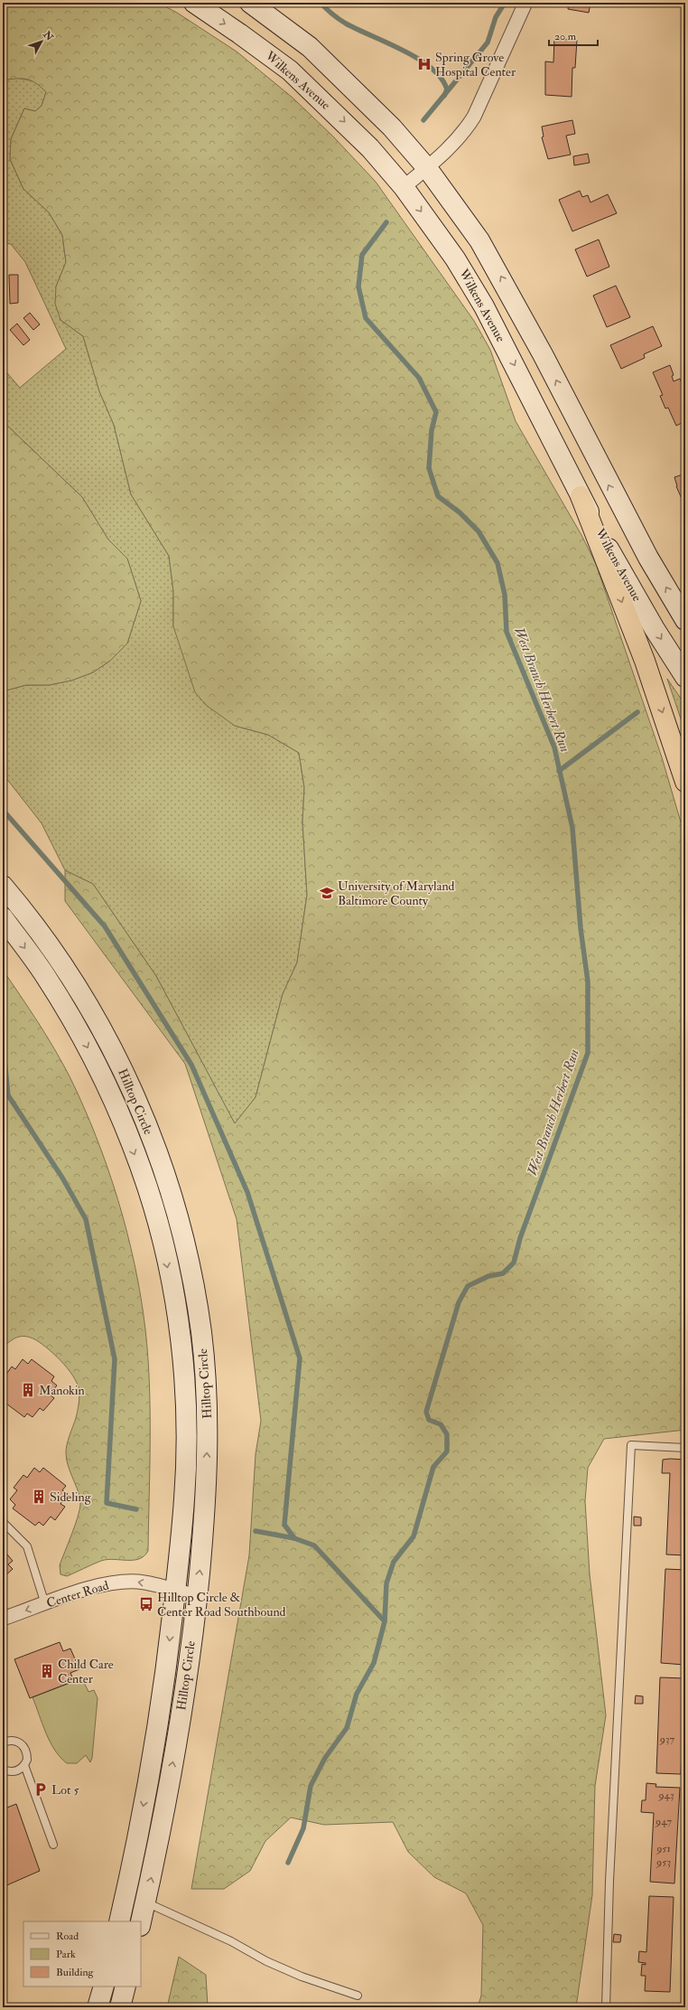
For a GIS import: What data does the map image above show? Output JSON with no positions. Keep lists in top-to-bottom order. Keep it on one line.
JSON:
{"streets":{"street":["Wilkens Avenue","Hilltop Circle","Center Road"]},"crossings":[["Hilltop Circle","Center Road"]],"one_way":["Center Road"],"water":["West Branch Herbert Run"],"places":{"hospital":["Spring Grove Hospital Center"],"school or university":["University of Maryland Baltimore County"],"building":["Manokin","Sideling","Child Care Center"],"bus stop":["Hilltop Circle & Center Road Southbound"],"parking":["Lot 5"]},"house_numbers":["937","943","947","951","953"],"legend":["Road","Park","Building"],"scale_bar":"20 m","north":"top right"}
